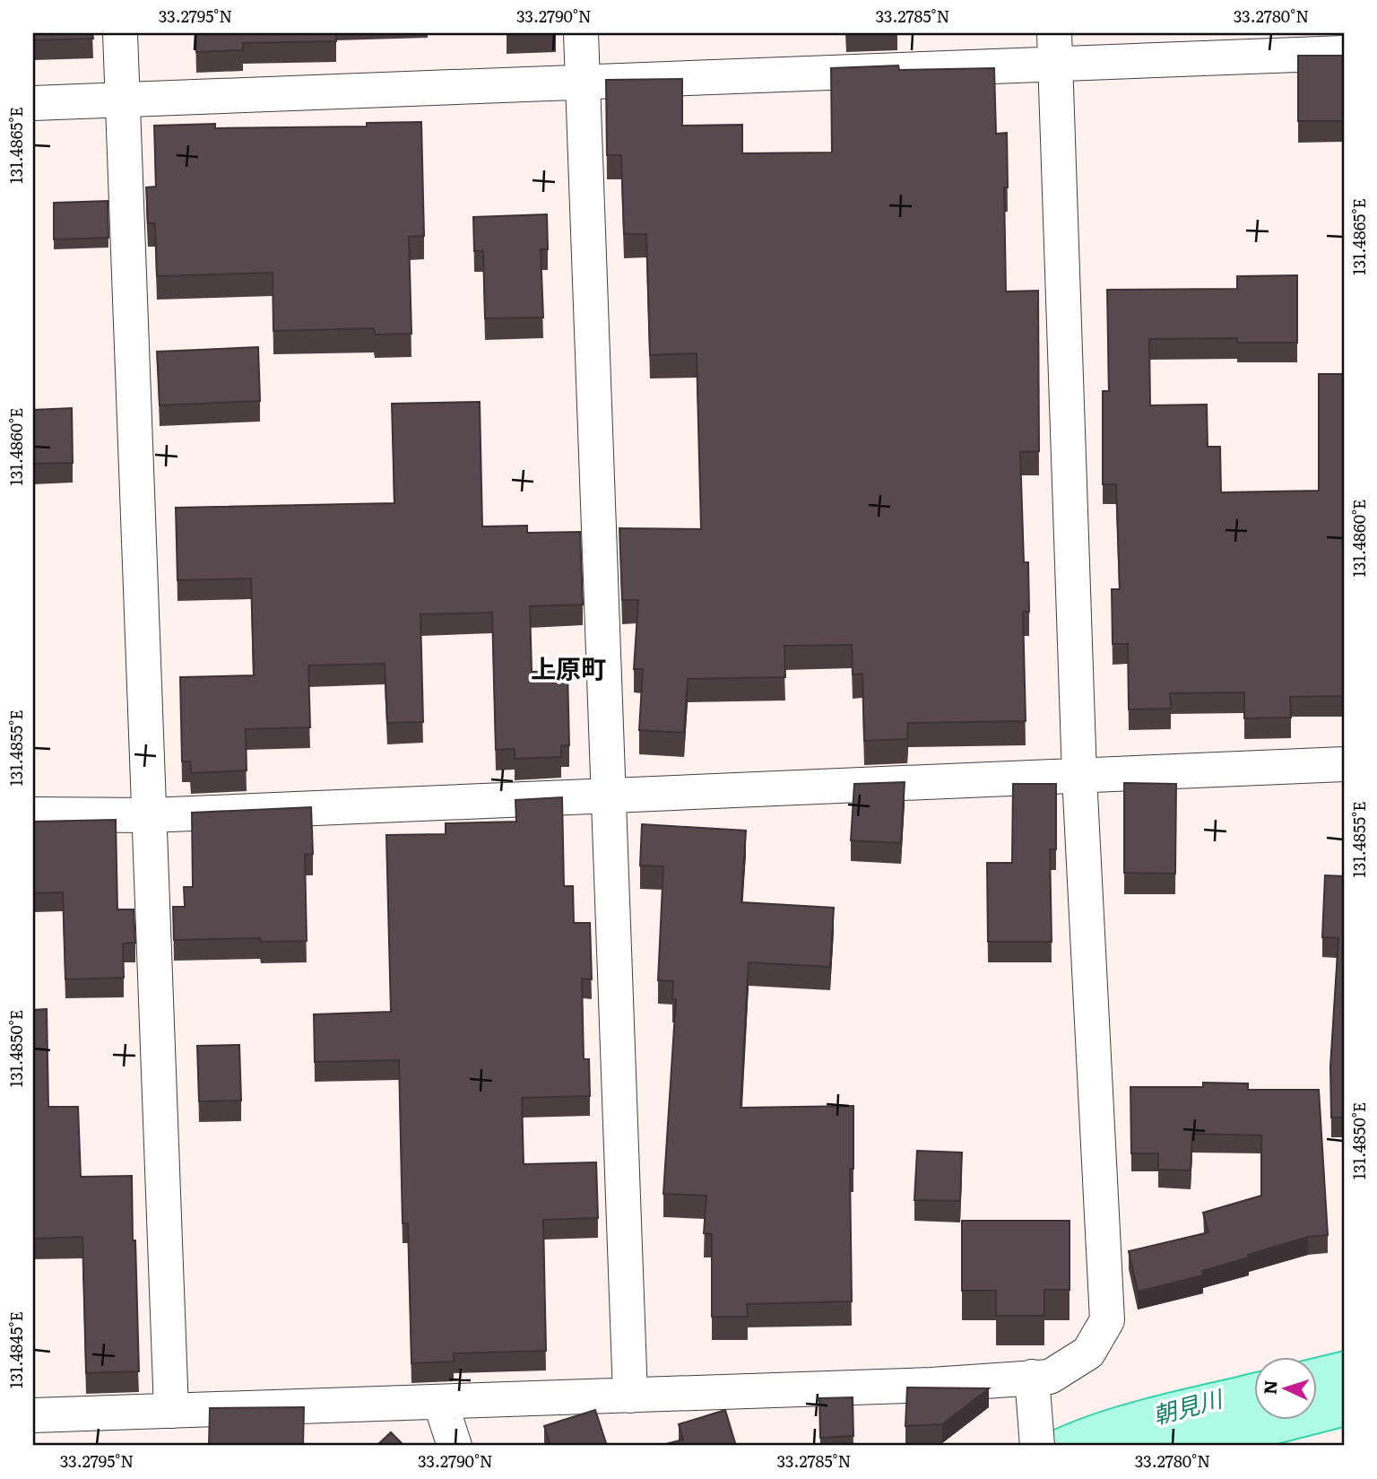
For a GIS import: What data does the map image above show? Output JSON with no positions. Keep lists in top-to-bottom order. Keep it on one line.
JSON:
{"districts":["上原町"],"water":["朝見川"],"north":"left","coordinates":["33.2795°N","33.2790°N","33.2785°N","33.2780°N","131.4865°E","131.4860°E","131.4855°E","131.4850°E","131.4845°E"]}
